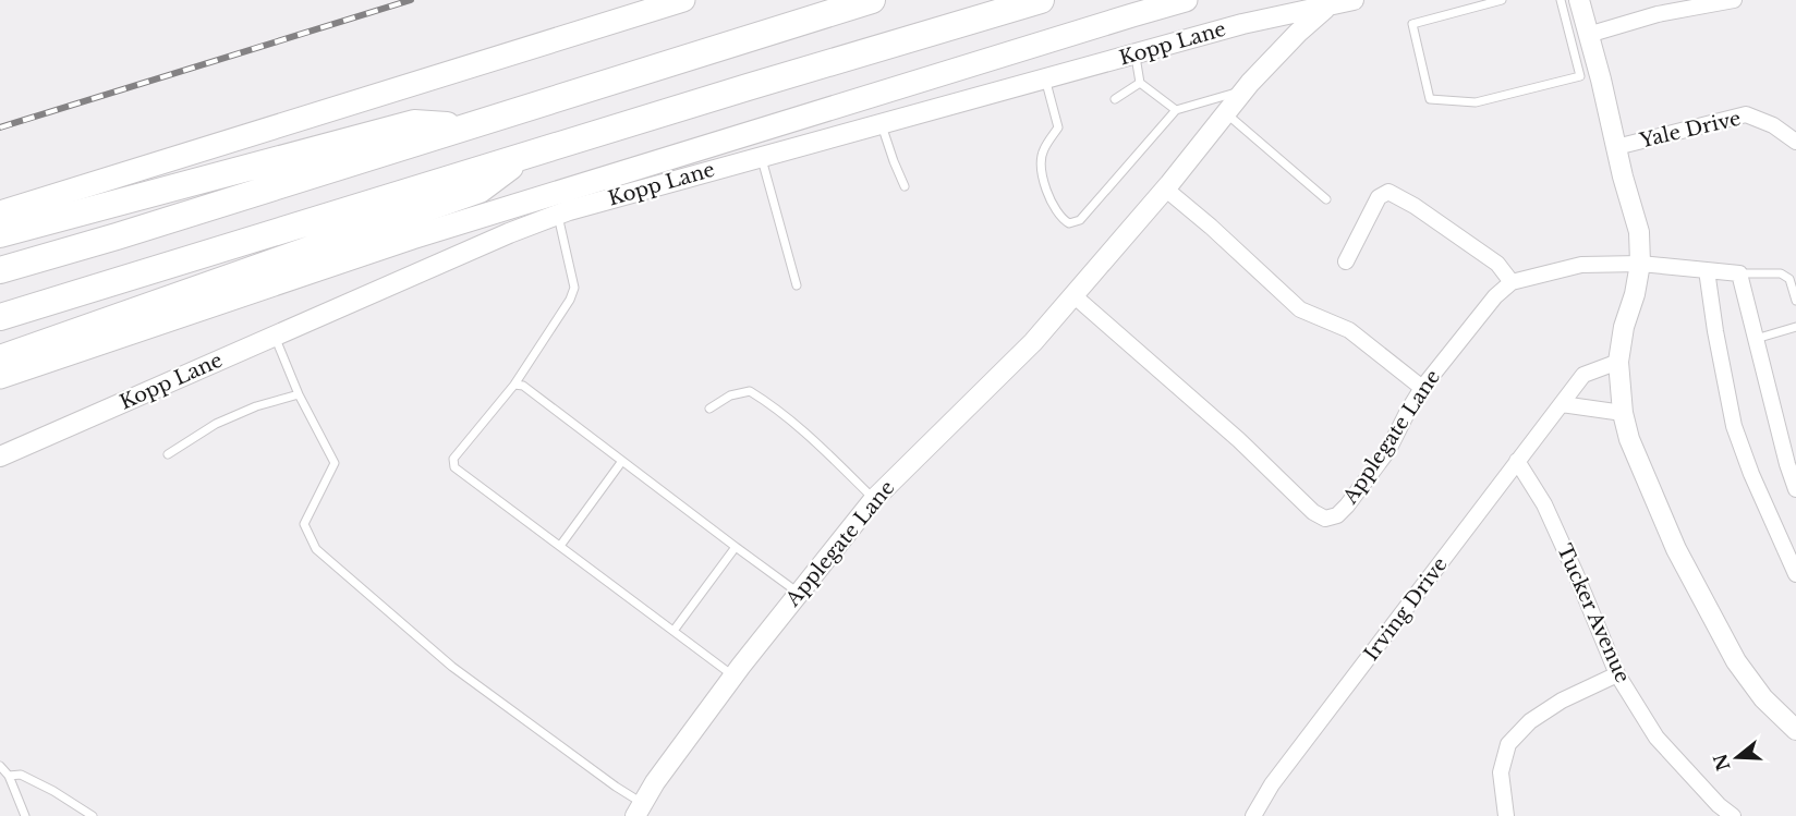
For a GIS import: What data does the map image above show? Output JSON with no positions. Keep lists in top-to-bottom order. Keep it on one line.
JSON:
{"streets":{"street":["Kopp Lane","Yale Drive","Applegate Lane","Irving Drive","Tucker Avenue"]},"crossings":[["Kopp Lane","Applegate Lane"],["Irving Drive","Tucker Avenue"]],"north":"left"}
